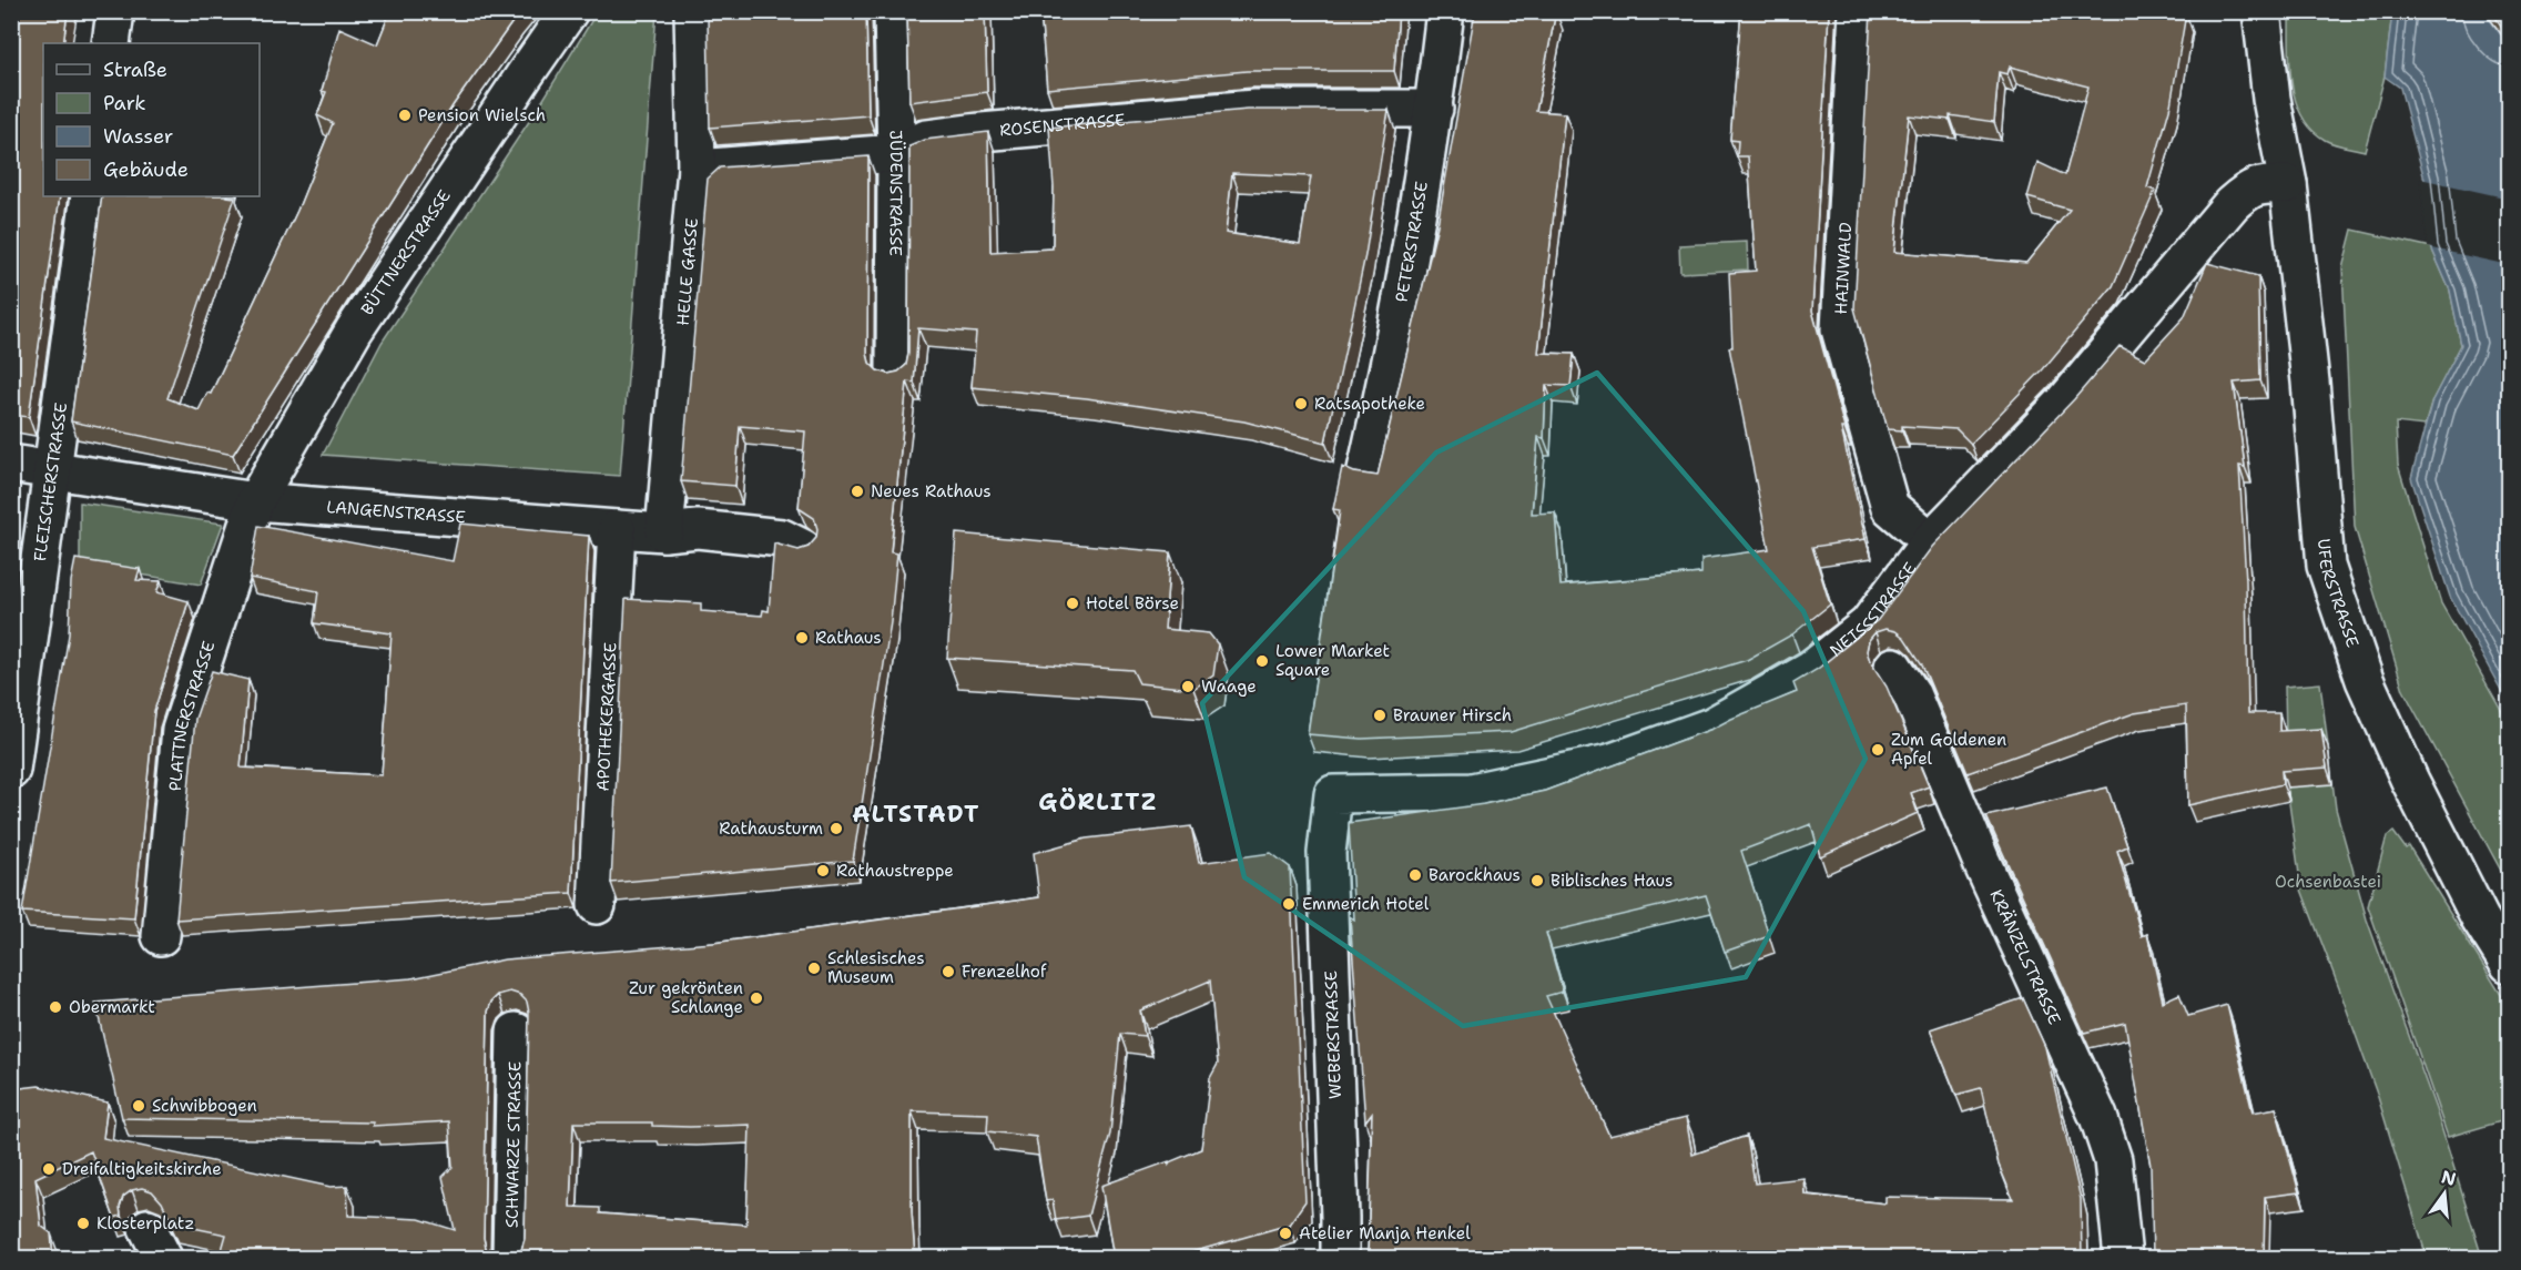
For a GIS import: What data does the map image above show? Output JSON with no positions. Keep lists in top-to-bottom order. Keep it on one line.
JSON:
{"streets":{"street":["ROSENSTRASSE","JÜDENSTRASSE","PETERSTRASSE","BÜTTNERSTRASSE","HAINWALD","HELLE GASSE","FLEISCHERSTRASSE","LANGENSTRASSE","UFERSTRASSE","NEISSSTRASSE","PLATTNERSTRASSE","APOTHEKERGASSE","KRÄNZELSTRASSE","WEBERSTRASSE","SCHWARZE STRASSE"]},"crossings":[["ROSENSTRASSE","JÜDENSTRASSE"],["ROSENSTRASSE","PETERSTRASSE"],["ROSENSTRASSE","HELLE GASSE"],["BÜTTNERSTRASSE","LANGENSTRASSE"],["BÜTTNERSTRASSE","PLATTNERSTRASSE"],["HAINWALD","NEISSSTRASSE"],["HELLE GASSE","LANGENSTRASSE"],["FLEISCHERSTRASSE","LANGENSTRASSE"],["LANGENSTRASSE","PLATTNERSTRASSE"],["LANGENSTRASSE","APOTHEKERGASSE"],["UFERSTRASSE","NEISSSTRASSE"],["NEISSSTRASSE","KRÄNZELSTRASSE"],["NEISSSTRASSE","WEBERSTRASSE"]],"districts":["GÖRLITZ","ALTSTADT"],"parks":["Ochsenbastei"],"places":["Pension Wielsch","Ratsapotheke","Neues Rathaus","Hotel Börse","Rathaus","Lower Market Square","Waage","Brauner Hirsch","Zum Goldenen Apfel","Rathausturm","Rathaustreppe","Barockhaus","Biblisches Haus","Emmerich Hotel","Schlesisches Museum","Frenzelhof","Zur gekrönten Schlange","Obermarkt","Schwibbogen","Dreifaltigkeitskirche","Klosterplatz","Atelier Manja Henkel"],"legend":["Straße","Park","Wasser","Gebäude"],"north":"top"}
